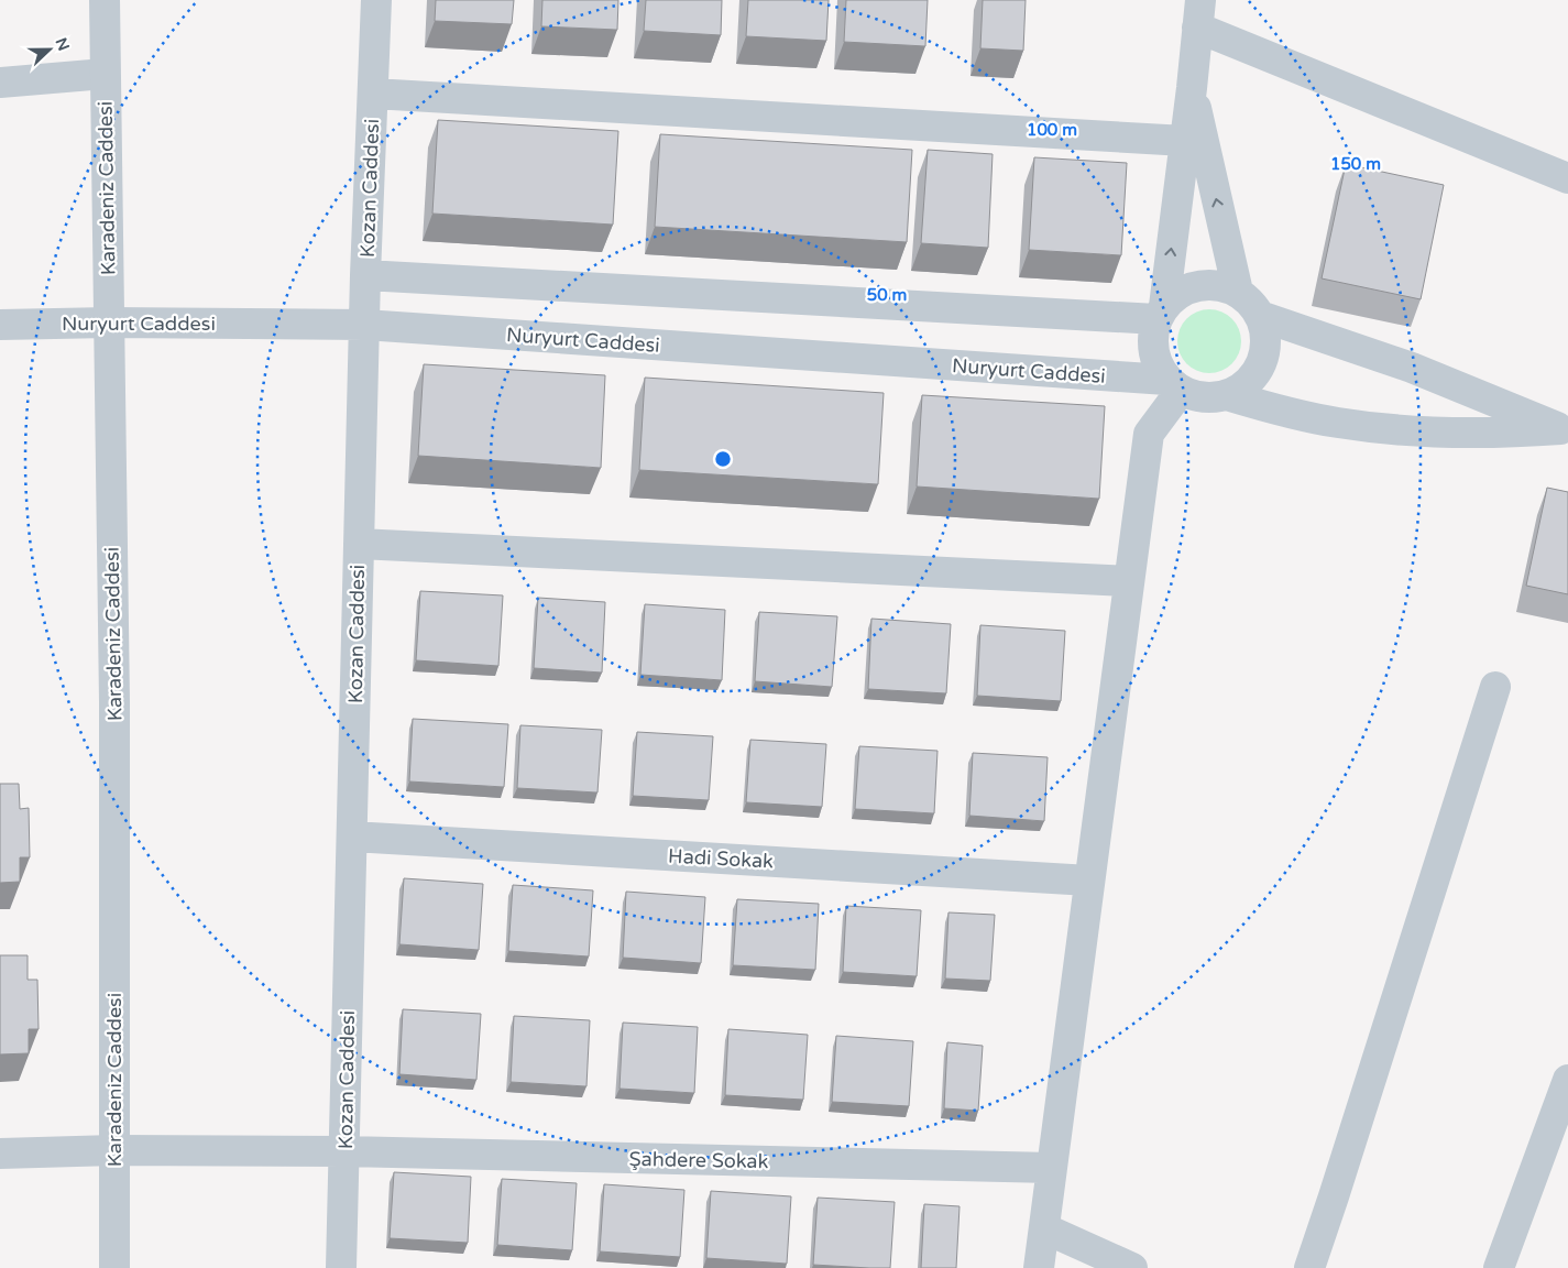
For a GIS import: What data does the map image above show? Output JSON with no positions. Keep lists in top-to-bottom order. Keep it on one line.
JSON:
{"streets":{"street":["Karadeniz Caddesi","Kozan Caddesi","Nuryurt Caddesi","Hadi Sokak","Şahdere Sokak"]},"crossings":[["Karadeniz Caddesi","Nuryurt Caddesi"],["Karadeniz Caddesi","Şahdere Sokak"],["Kozan Caddesi","Nuryurt Caddesi"],["Kozan Caddesi","Hadi Sokak"],["Kozan Caddesi","Şahdere Sokak"]],"north":"right","rings":["100 m","150 m","50 m"]}
